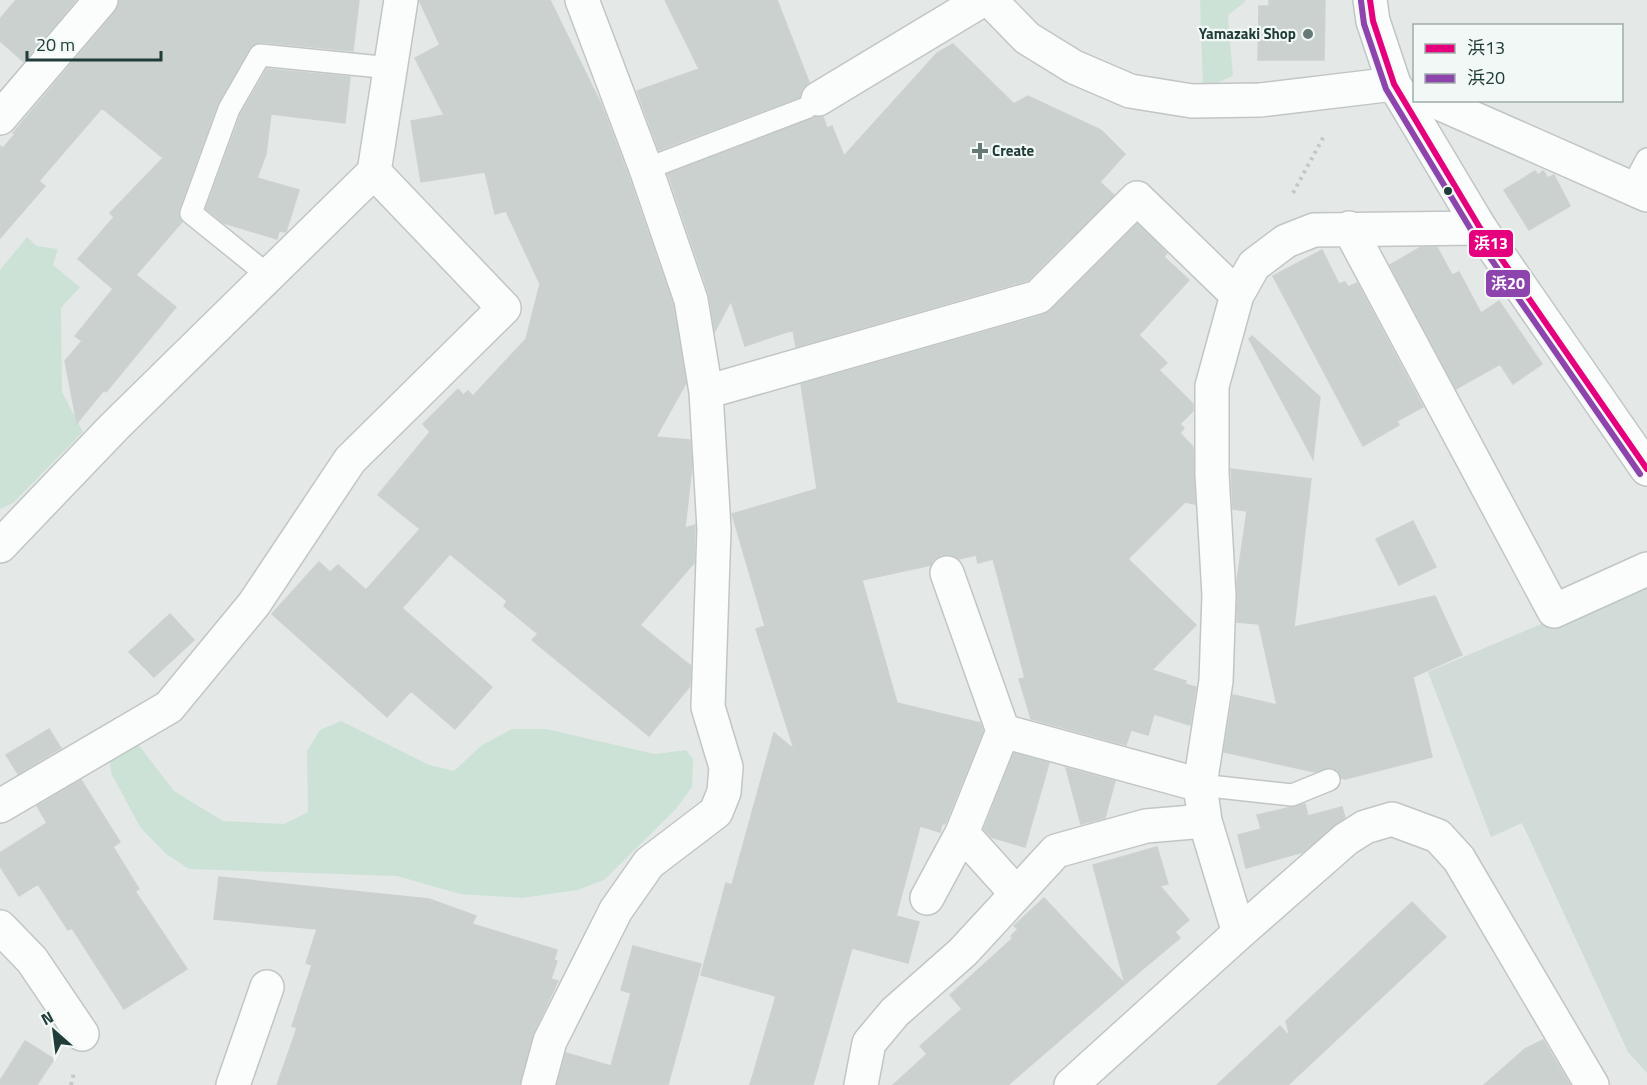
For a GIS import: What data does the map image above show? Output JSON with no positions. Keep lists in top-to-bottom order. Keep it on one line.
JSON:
{"places":{"other":["Yamazaki Shop"],"health":["Create"]},"lines":["transit line 浜13","transit line 浜20"],"legend":["浜13","浜20"],"scale_bar":"20 m","north":"top left"}
